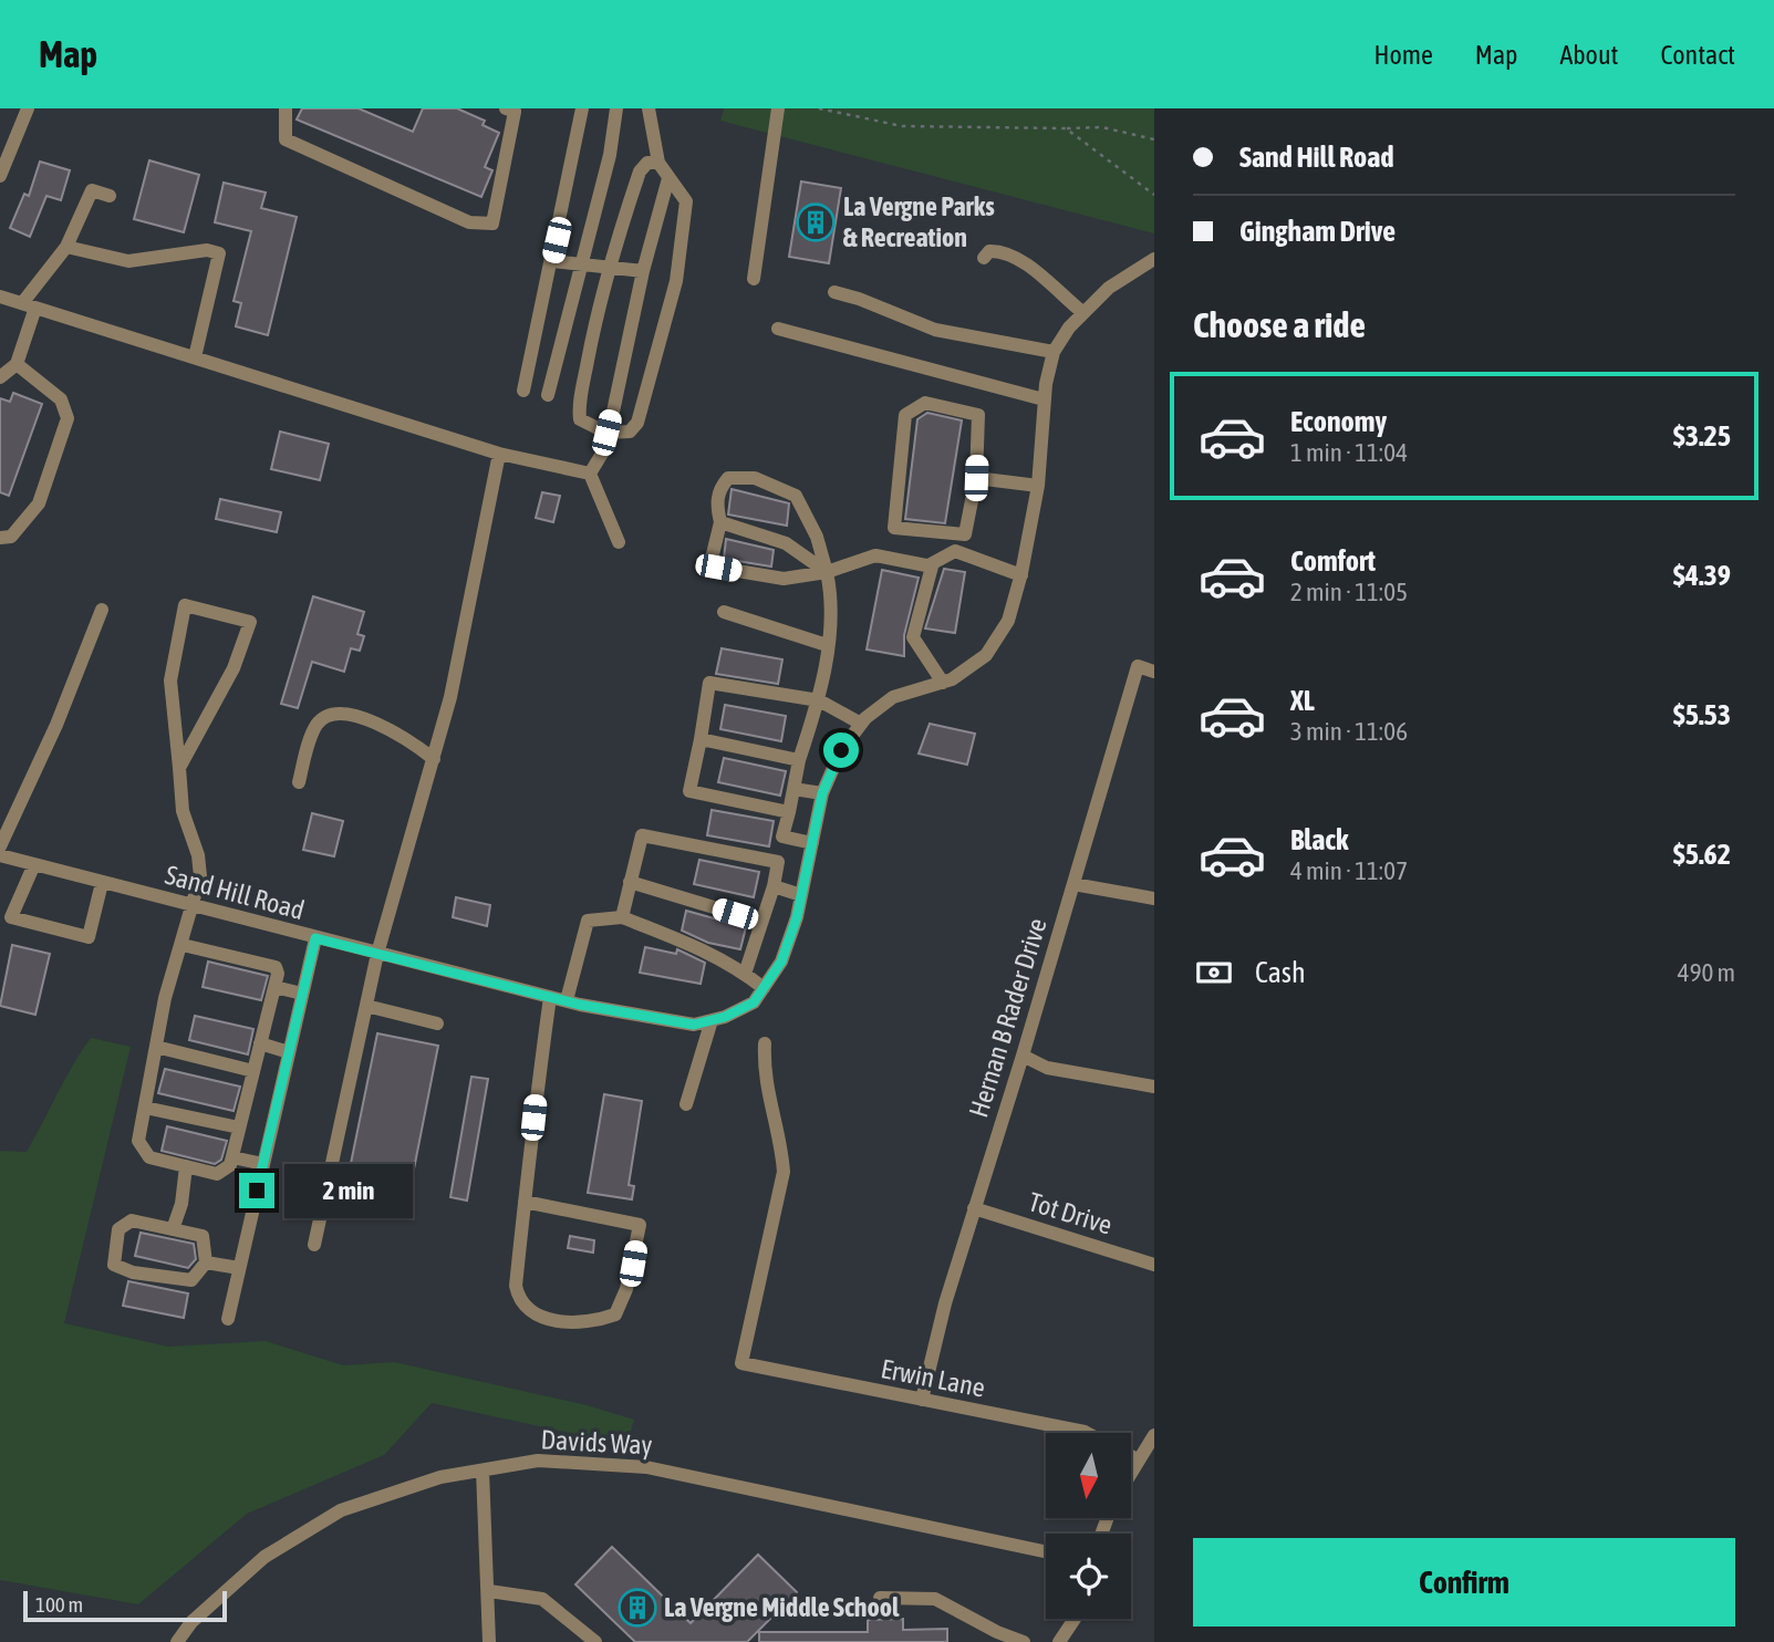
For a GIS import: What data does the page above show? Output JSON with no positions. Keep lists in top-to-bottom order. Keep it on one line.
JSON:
{"streets":{"street":["Sand Hill Road","Hernan B Rader Drive","Tot Drive","Erwin Lane","Davids Way"]},"crossings":[["Hernan B Rader Drive","Tot Drive"],["Hernan B Rader Drive","Erwin Lane"]],"places":{"building":["La Vergne Parks & Recreation","La Vergne Middle School"]},"scale_bar":"100 m","north":"bottom","page":{"header":"Map","nav":["Home","Map","About","Contact"],"banner":["Sand Hill Road","Gingham Drive"],"heading":"Choose a ride","list":[{"name":"Economy","note":"1 min · 11:04","value":"$3.25"},{"name":"Comfort","note":"2 min · 11:05","value":"$4.39"},{"name":"XL","note":"3 min · 11:06","value":"$5.53"},{"name":"Black","note":"4 min · 11:07","value":"$5.62"}],"pay":["Cash","490 m"],"bubble":"2 min","buttons":"Confirm","scale":"100 m"}}
